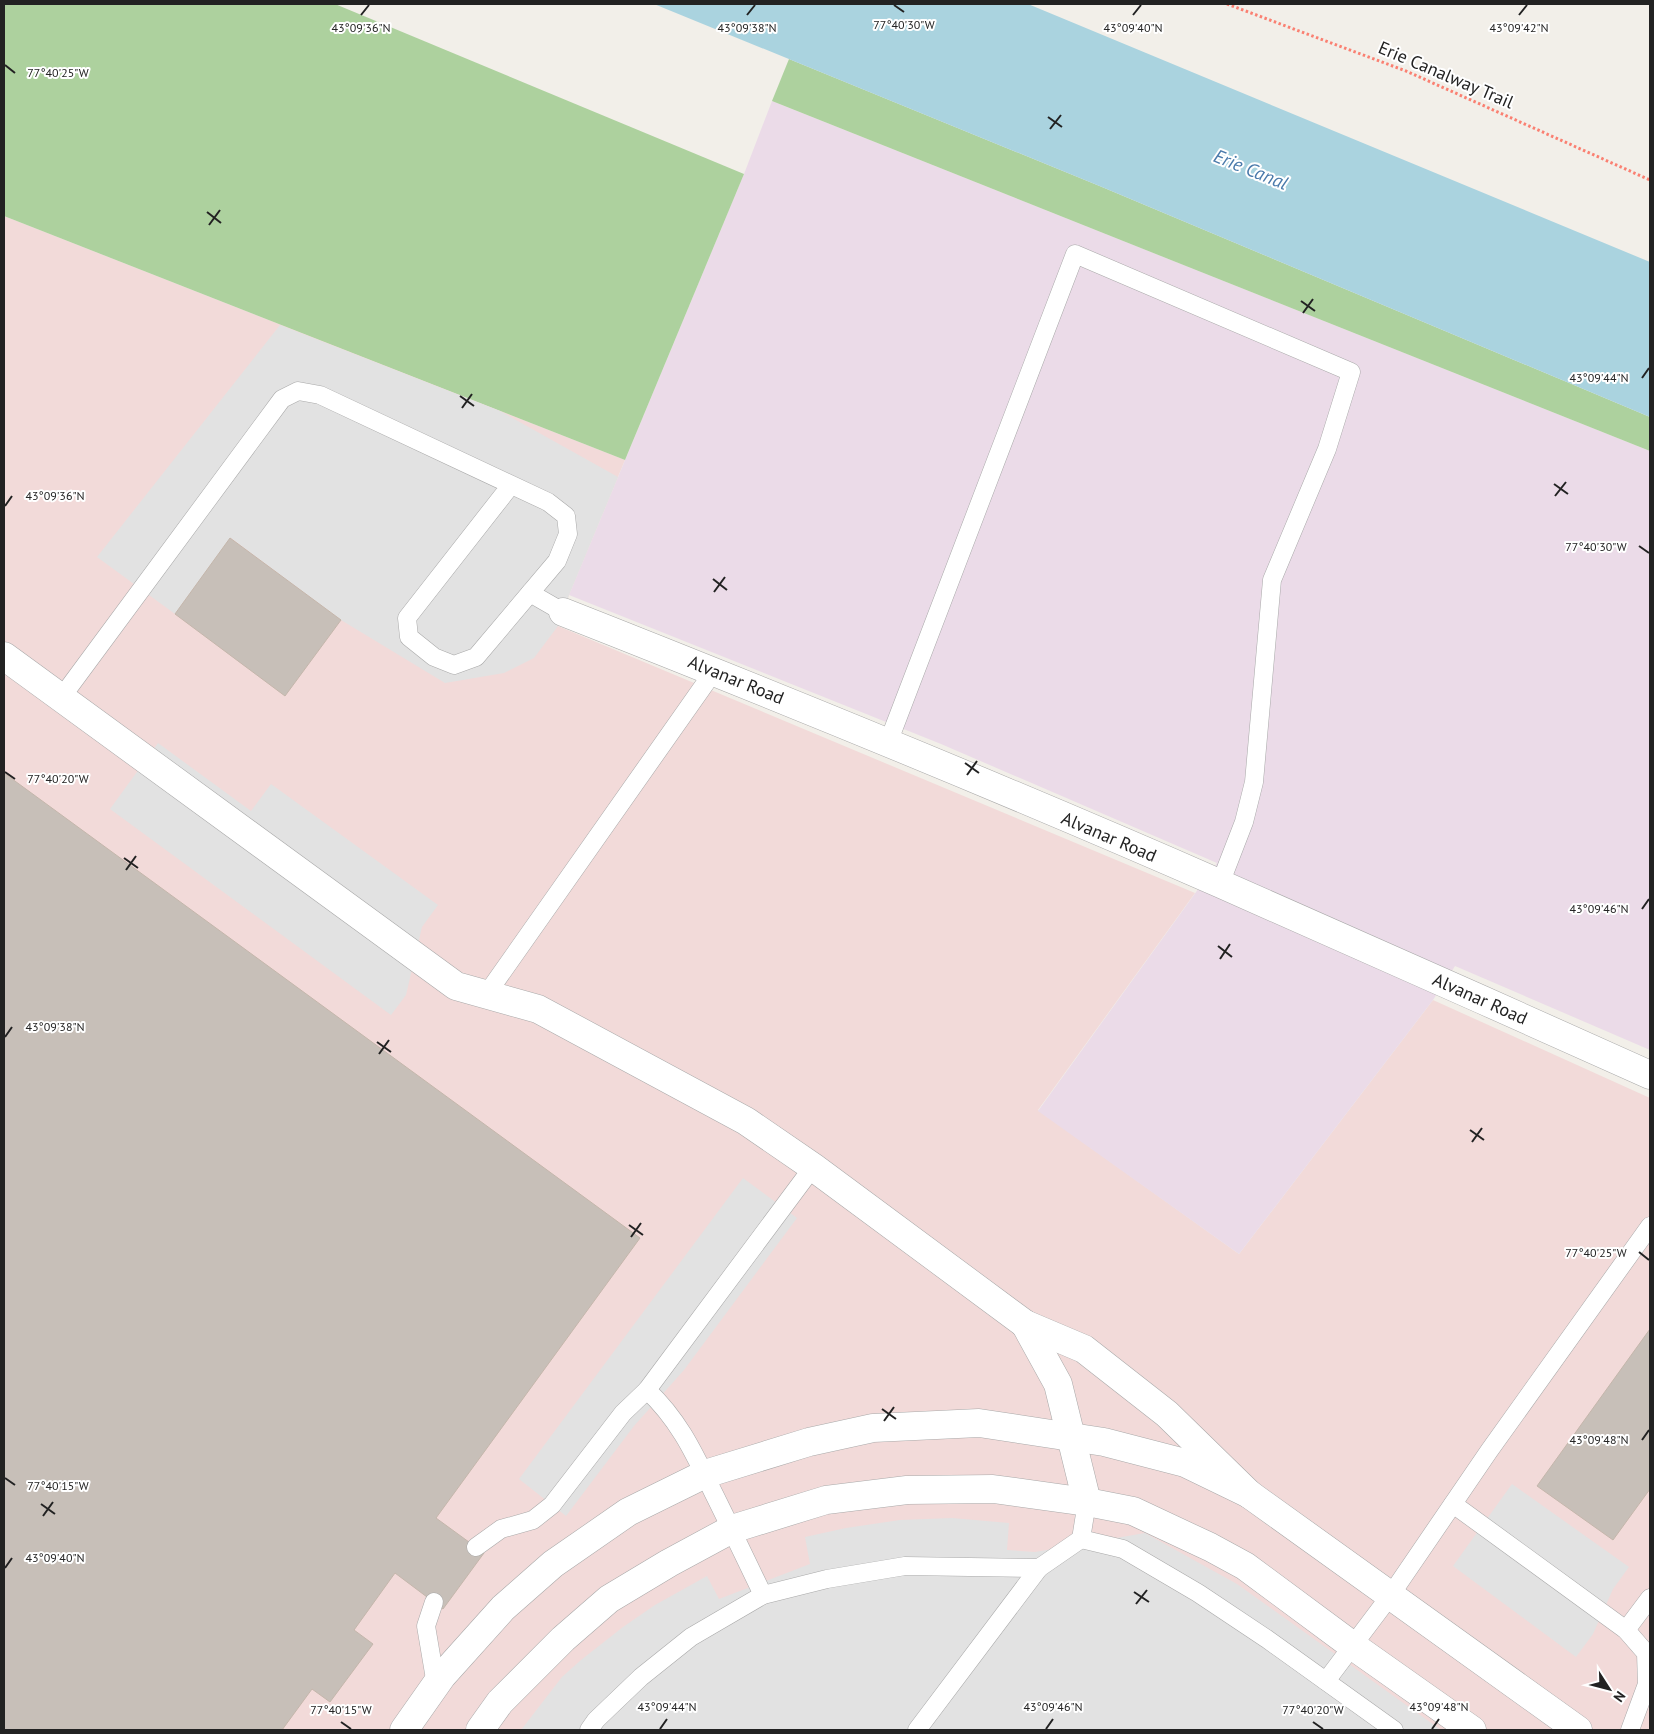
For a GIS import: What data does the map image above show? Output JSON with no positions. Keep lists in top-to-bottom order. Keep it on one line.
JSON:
{"streets":{"street":["Alvanar Road"],"path":["Erie Canalway Trail"]},"water":["Erie Canal"],"north":"bottom right","coordinates":["77°40'30\"W","43°09'36\"N","43°09'40\"N","43°09'38\"N","43°09'42\"N","77°40'25\"W","43°09'44\"N","77°40'20\"W","43°09'46\"N","43°09'48\"N","77°40'15\"W"]}
